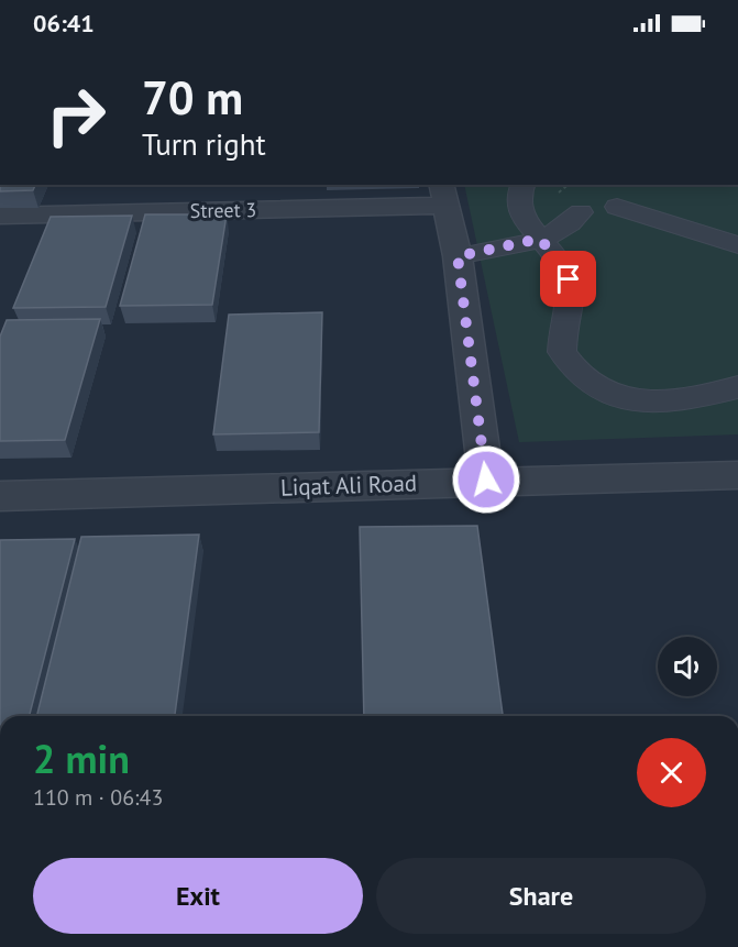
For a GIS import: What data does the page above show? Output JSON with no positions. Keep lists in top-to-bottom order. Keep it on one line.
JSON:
{"streets":{"street":["Street 3","Liqat Ali Road"]},"page":{"status":"06:41","turn":["70 m","Turn right"],"heading":["2 min","110 m · 06:43"],"buttons":["Exit","Share"]}}
